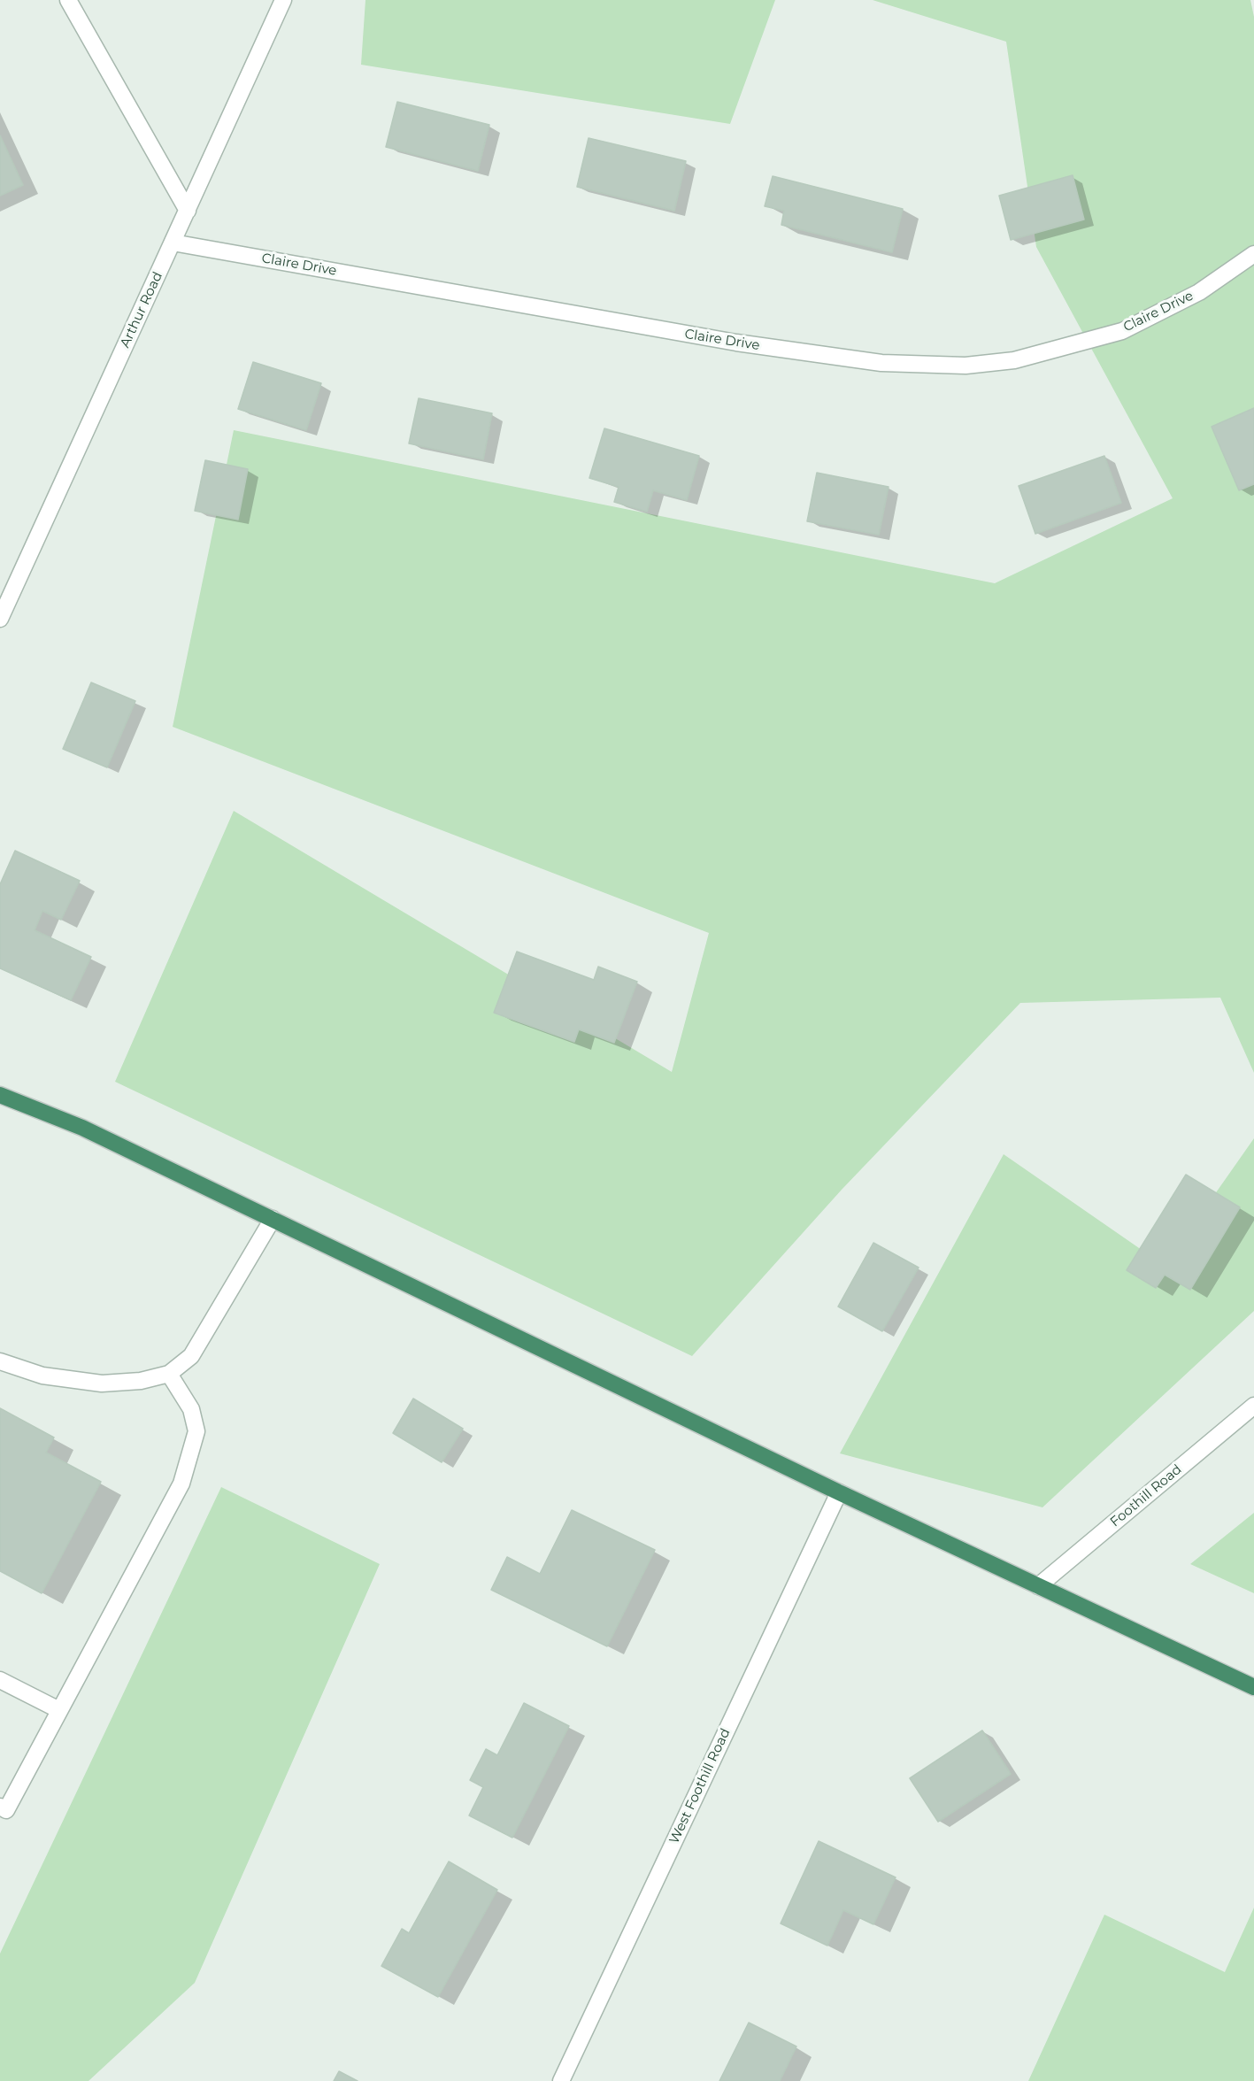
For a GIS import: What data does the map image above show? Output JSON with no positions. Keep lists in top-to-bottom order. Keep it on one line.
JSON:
{"streets":{"street":["Claire Drive","Arthur Road","Foothill Road","West Foothill Road"]},"crossings":[["Claire Drive","Arthur Road"]]}
